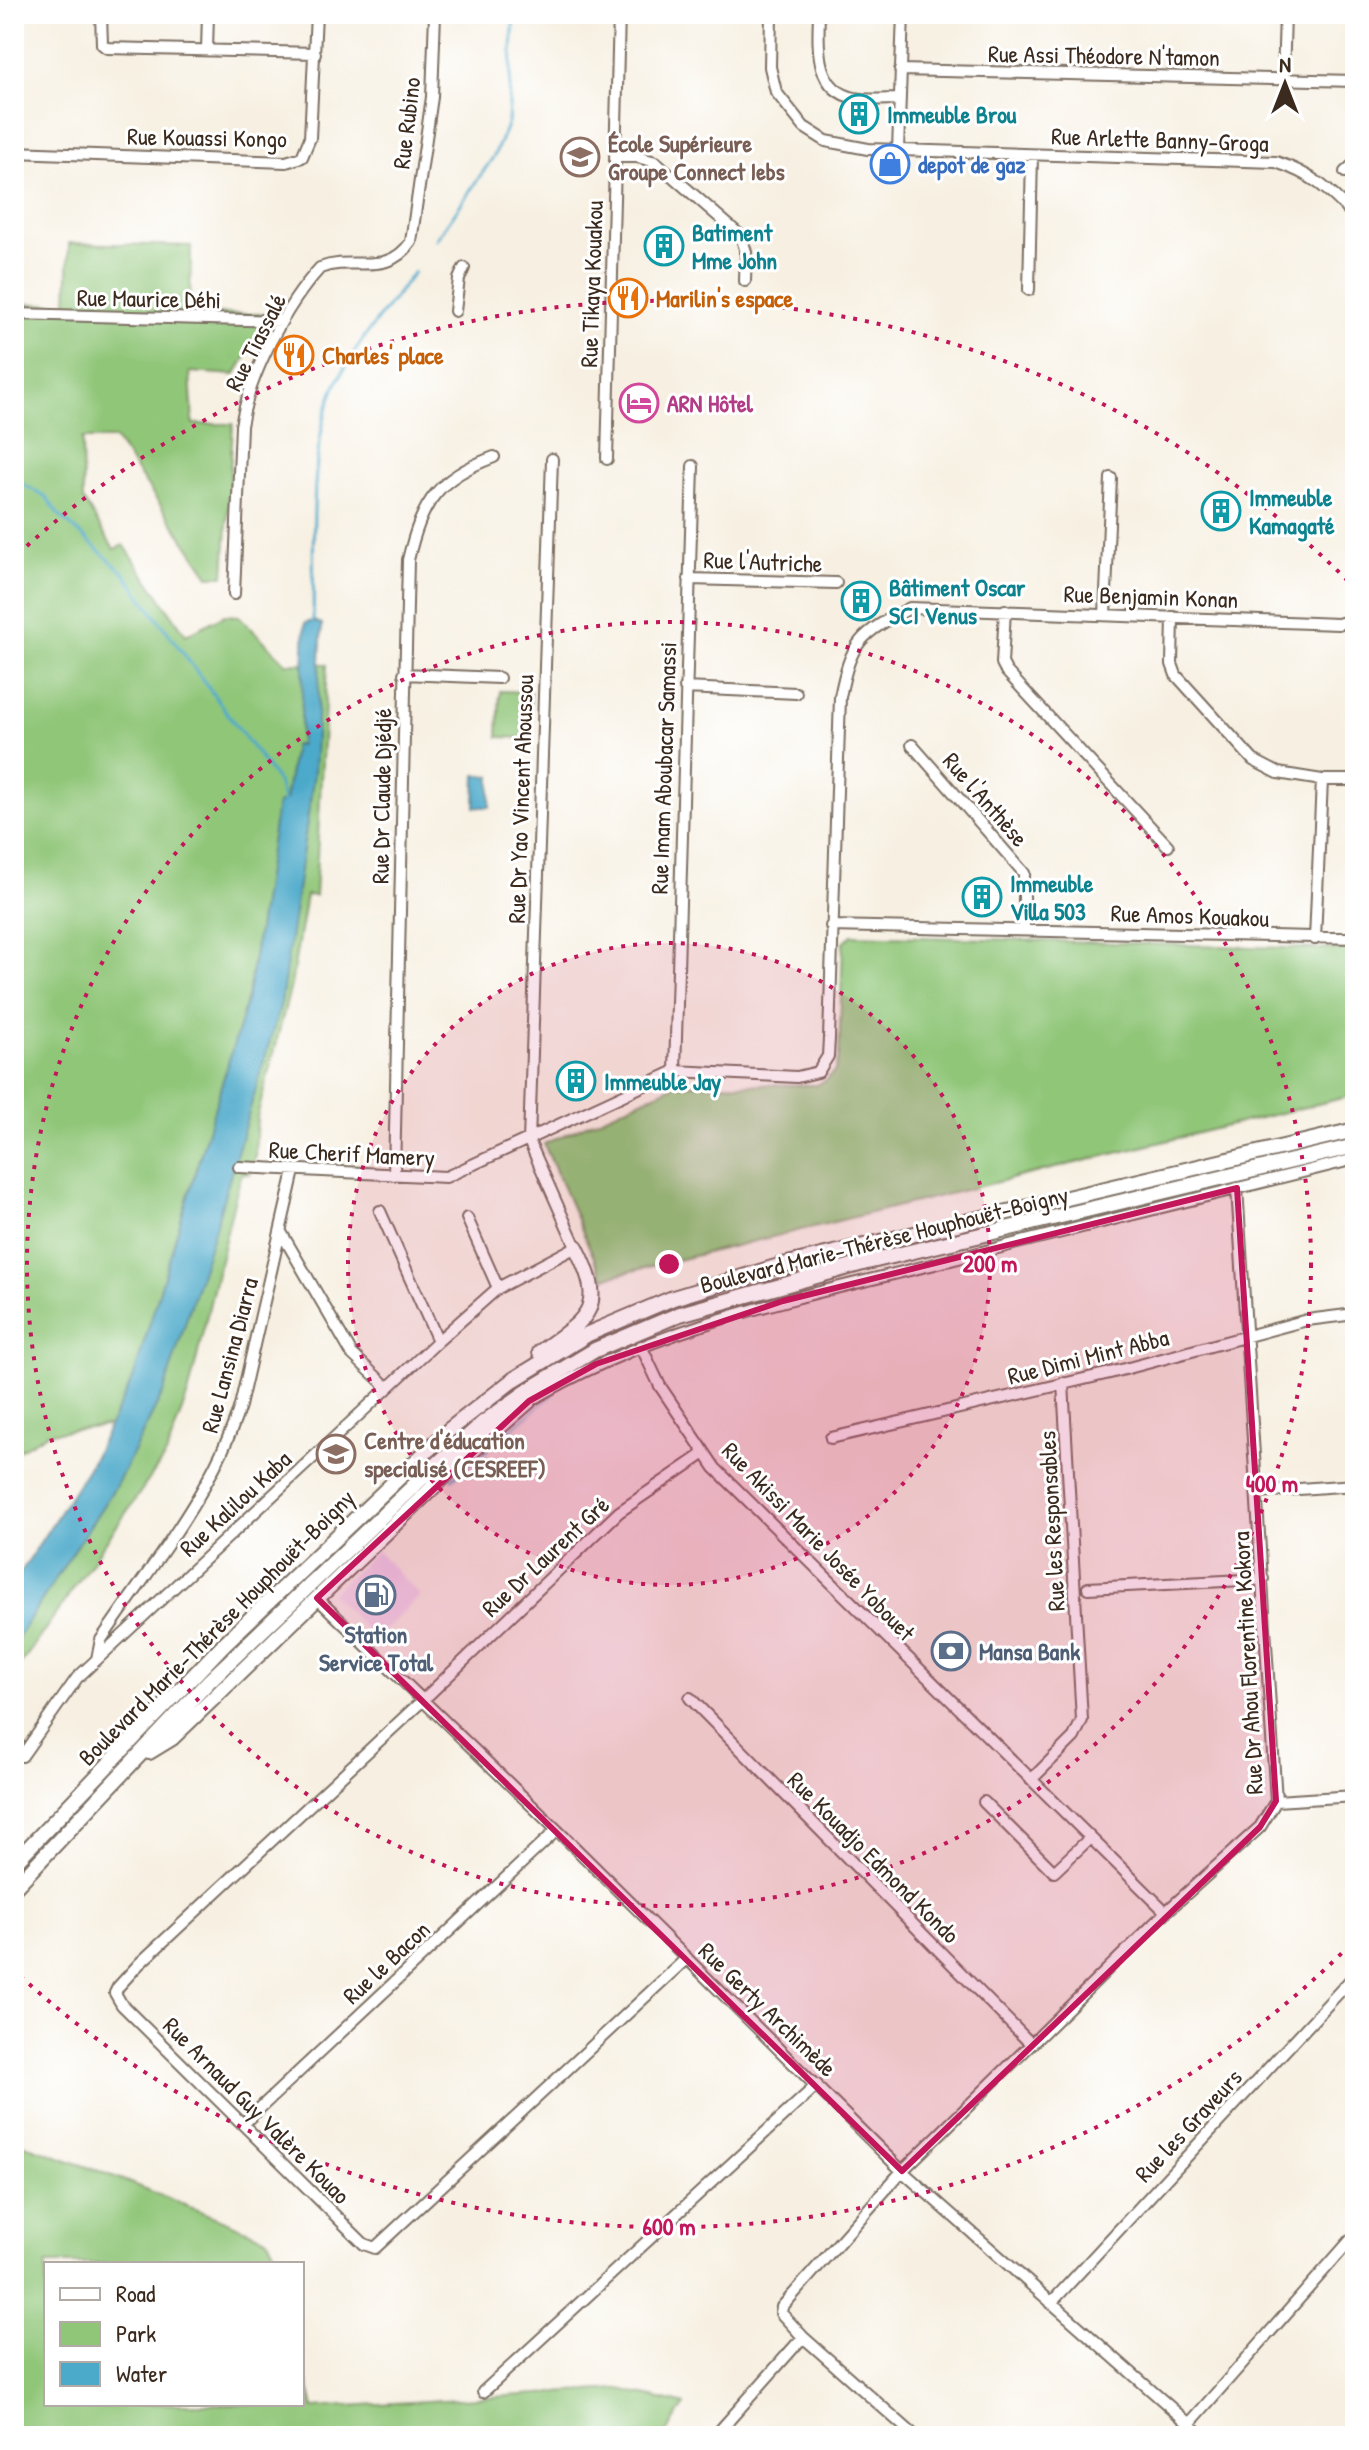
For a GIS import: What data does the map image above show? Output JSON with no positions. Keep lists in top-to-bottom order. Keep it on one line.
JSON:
{"streets":{"main road":["Boulevard Marie-Thérèse Houphouët-Boigny"],"street":["Rue Assi Théodore N'tamon","Rue Rubino","Rue Kouassi Kongo","Rue Arlette Banny-Groga","Rue Tikaya Kouakou","Rue Maurice Déhi","Rue Tiassalé","Rue l'Autriche","Rue Benjamin Konan","Rue Imam Aboubacar Samassi","Rue Dr Claude Djédjé","Rue Dr Yao Vincent Ahoussou","Rue l'Anthèse","Rue Amos Kouakou","Rue Cherif Mamery","Rue Lansina Diarra","Rue Dimi Mint Abba","Rue Kalilou Kaba","Rue les Responsables","Rue Akissi Marie Josée Yobouet","Rue Dr Laurent Gré","Rue Dr Ahou Florentine Kokora","Rue Kouadjo Edmond Kondo","Rue le Bacon","Rue Gerty Archimède","Rue Arnaud Guy Valère Kouao","Rue les Graveurs"]},"crossings":[["Rue Rubino","Rue Tiassalé"],["Rue Maurice Déhi","Rue Tiassalé"],["Rue l'Autriche","Rue Imam Aboubacar Samassi"],["Rue Benjamin Konan","Rue Amos Kouakou"],["Rue Benjamin Konan","Rue Cherif Mamery"],["Rue Imam Aboubacar Samassi","Rue Cherif Mamery"],["Rue Dr Claude Djédjé","Rue Cherif Mamery"],["Rue Dr Yao Vincent Ahoussou","Rue Cherif Mamery"],["Rue l'Anthèse","Rue Amos Kouakou"],["Rue Amos Kouakou","Rue Cherif Mamery"],["Rue Cherif Mamery","Rue Lansina Diarra"],["Rue Lansina Diarra","Rue Kalilou Kaba"],["Rue Dimi Mint Abba","Rue les Responsables"],["Rue Dimi Mint Abba","Rue Dr Ahou Florentine Kokora"],["Rue les Responsables","Rue Akissi Marie Josée Yobouet"],["Rue Akissi Marie Josée Yobouet","Rue Dr Laurent Gré"],["Rue Akissi Marie Josée Yobouet","Rue Dr Ahou Florentine Kokora"],["Rue Dr Laurent Gré","Rue Gerty Archimède"],["Rue Dr Laurent Gré","Rue Arnaud Guy Valère Kouao"],["Rue Dr Ahou Florentine Kokora","Rue Kouadjo Edmond Kondo"],["Rue Dr Ahou Florentine Kokora","Rue Gerty Archimède"],["Rue le Bacon","Rue Gerty Archimède"],["Rue le Bacon","Rue Arnaud Guy Valère Kouao"],["Rue Gerty Archimède","Rue Arnaud Guy Valère Kouao"],["Rue Gerty Archimède","Rue les Graveurs"]],"places":{"building":["Immeuble Brou","Batiment Mme John","Immeuble Kamagaté","Bâtiment Oscar SCI Venus","Immeuble Villa 503","Immeuble Jay"],"school or university":["École Supérieure Groupe Connect Iebs","Centre d'éducation specialisé (CESREEF)"],"shop":["depot de gaz"],"restaurant":["Marilin's espace","Charles' place"],"hotel":["ARN Hôtel"],"fuel station":["Station Service Total"],"bank":["Mansa Bank"]},"legend":["Road","Park","Water"],"north":"top","rings":["200 m","400 m","600 m"]}
